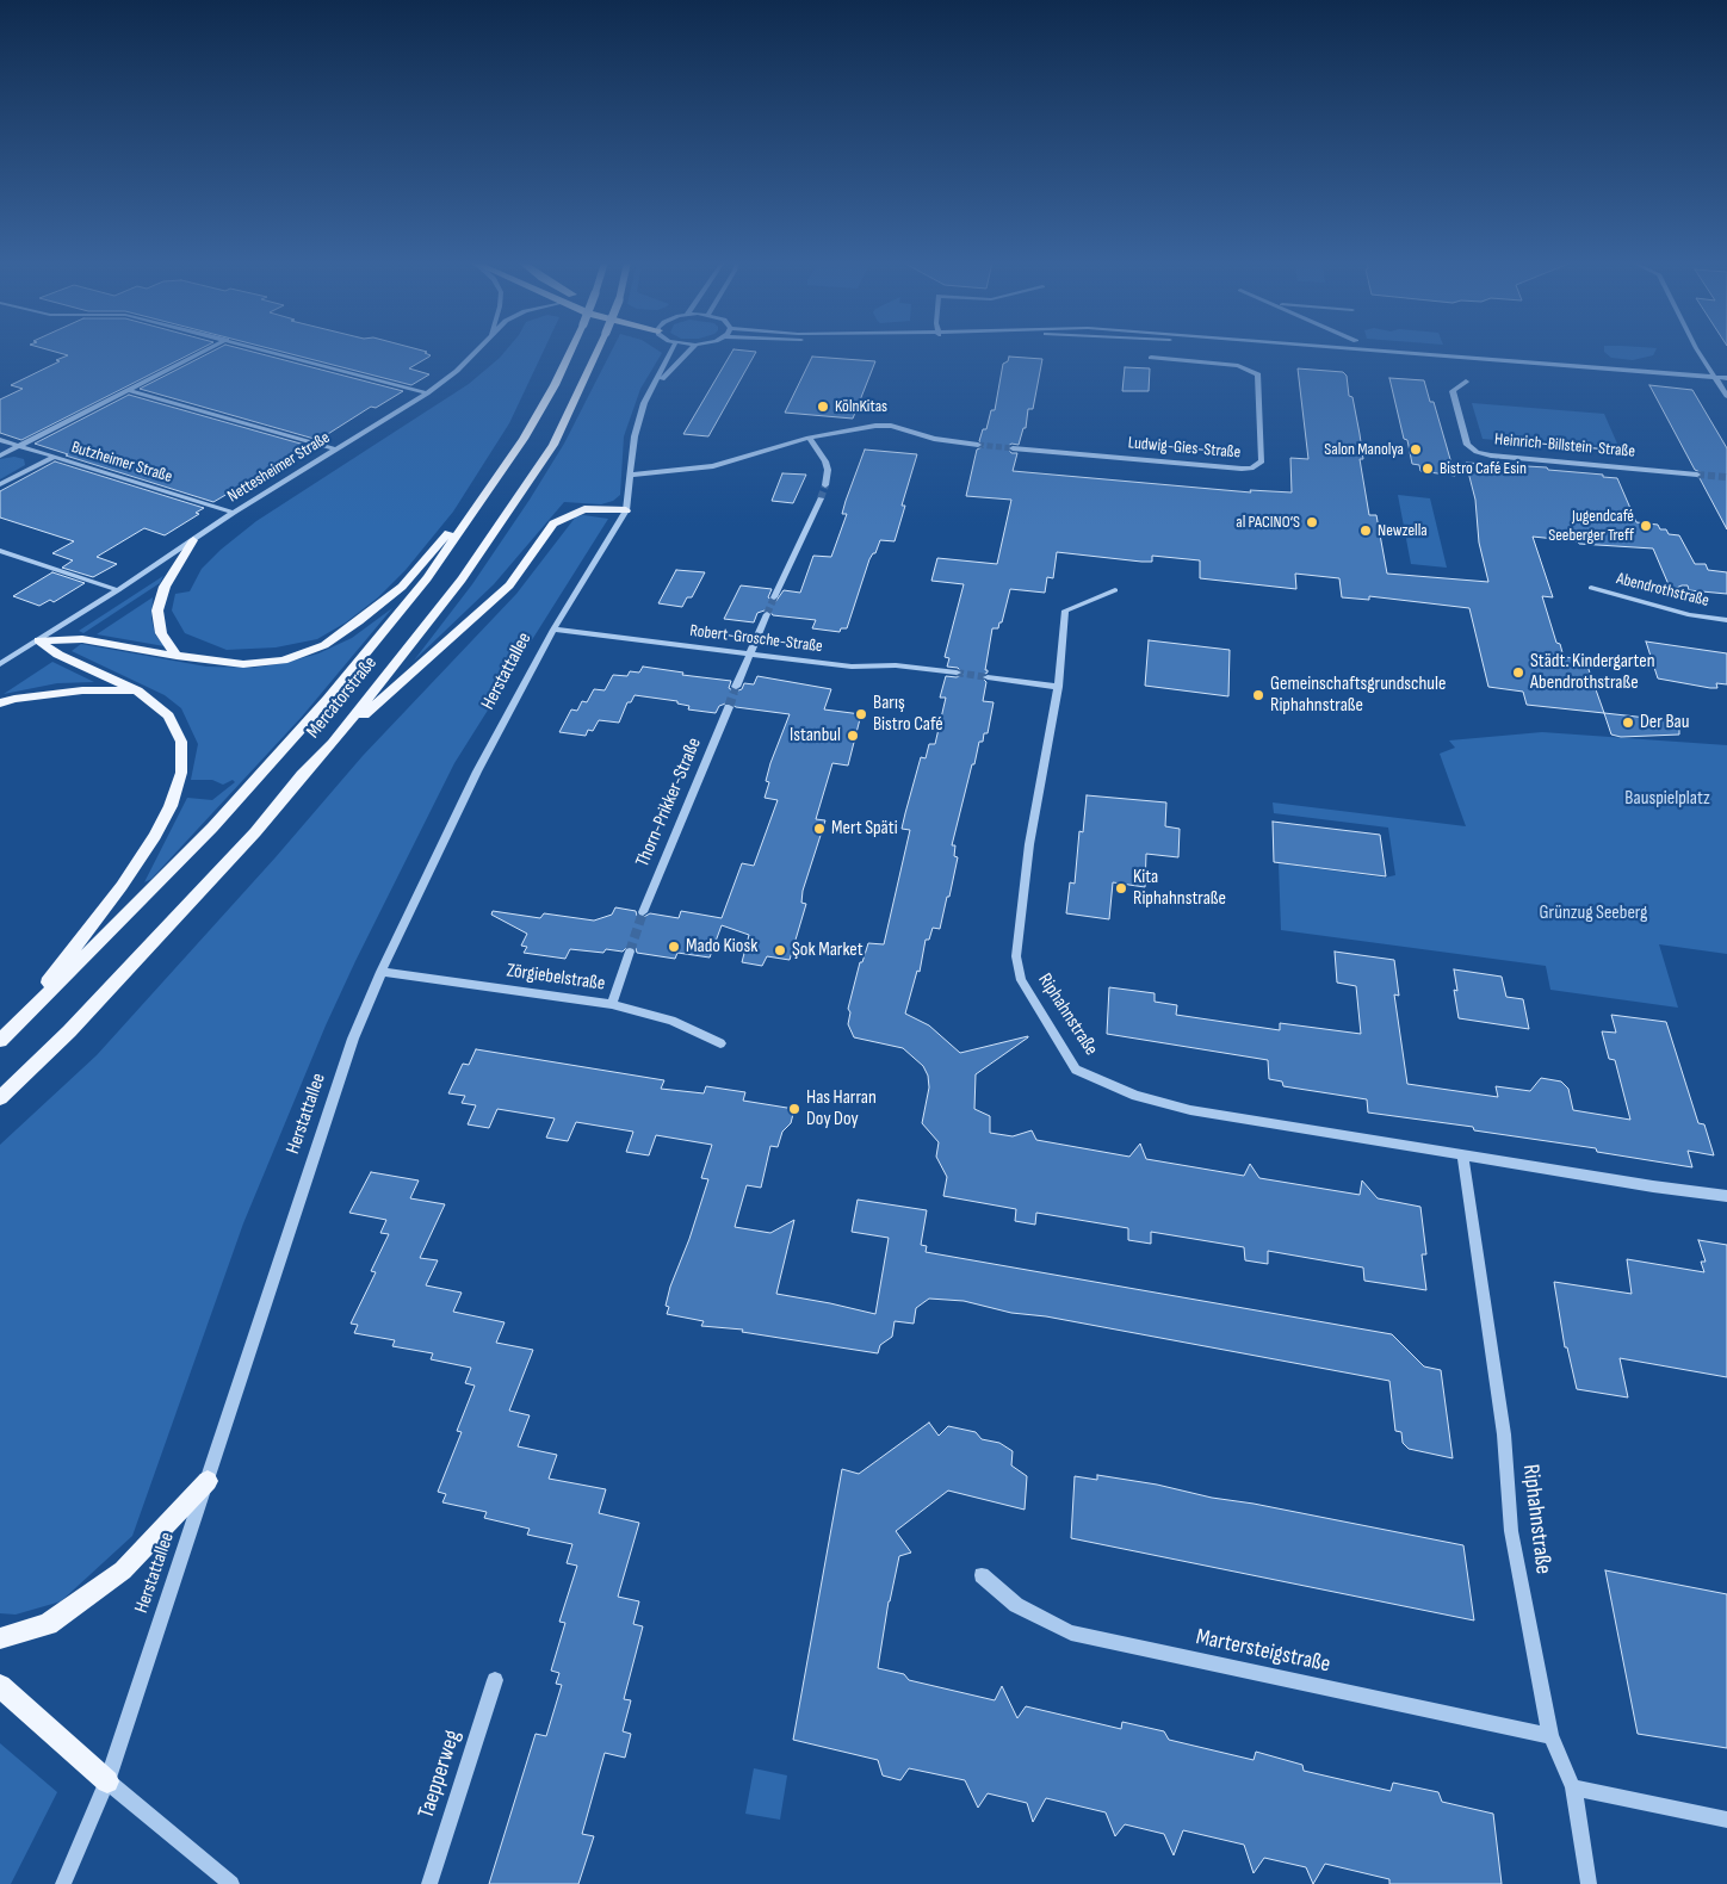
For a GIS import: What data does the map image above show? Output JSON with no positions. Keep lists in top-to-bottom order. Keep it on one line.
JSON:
{"streets":{"main road":["Mercatorstraße"],"street":["Heinrich-Billstein-Straße","Ludwig-Gies-Straße","Butzheimer Straße","Nettesheimer Straße","Abendrothstraße","Robert-Grosche-Straße","Herstattallee","Thorn-Prikker-Straße","Zörgiebelstraße","Riphahnstraße","Martersteigstraße","Taepperweg"]},"crossings":[["Butzheimer Straße","Nettesheimer Straße"],["Robert-Grosche-Straße","Herstattallee"],["Herstattallee","Zörgiebelstraße"],["Riphahnstraße","Martersteigstraße"]],"parks":["Bauspielplatz","Grünzug Seeberg"],"places":["KölnKitas","Salon Manolya","Bistro Café Esin","al PACINO‘S","Jugendcafé Seeberger Treff","Newzella","Städt. Kindergarten Abendrothstraße","Gemeinschaftsgrundschule Riphahnstraße","Barış Bistro Café","Der Bau","Istanbul","Mert Späti","Kita Riphahnstraße","Mado Kiosk","Şok Market","Has Harran Doy Doy"]}
